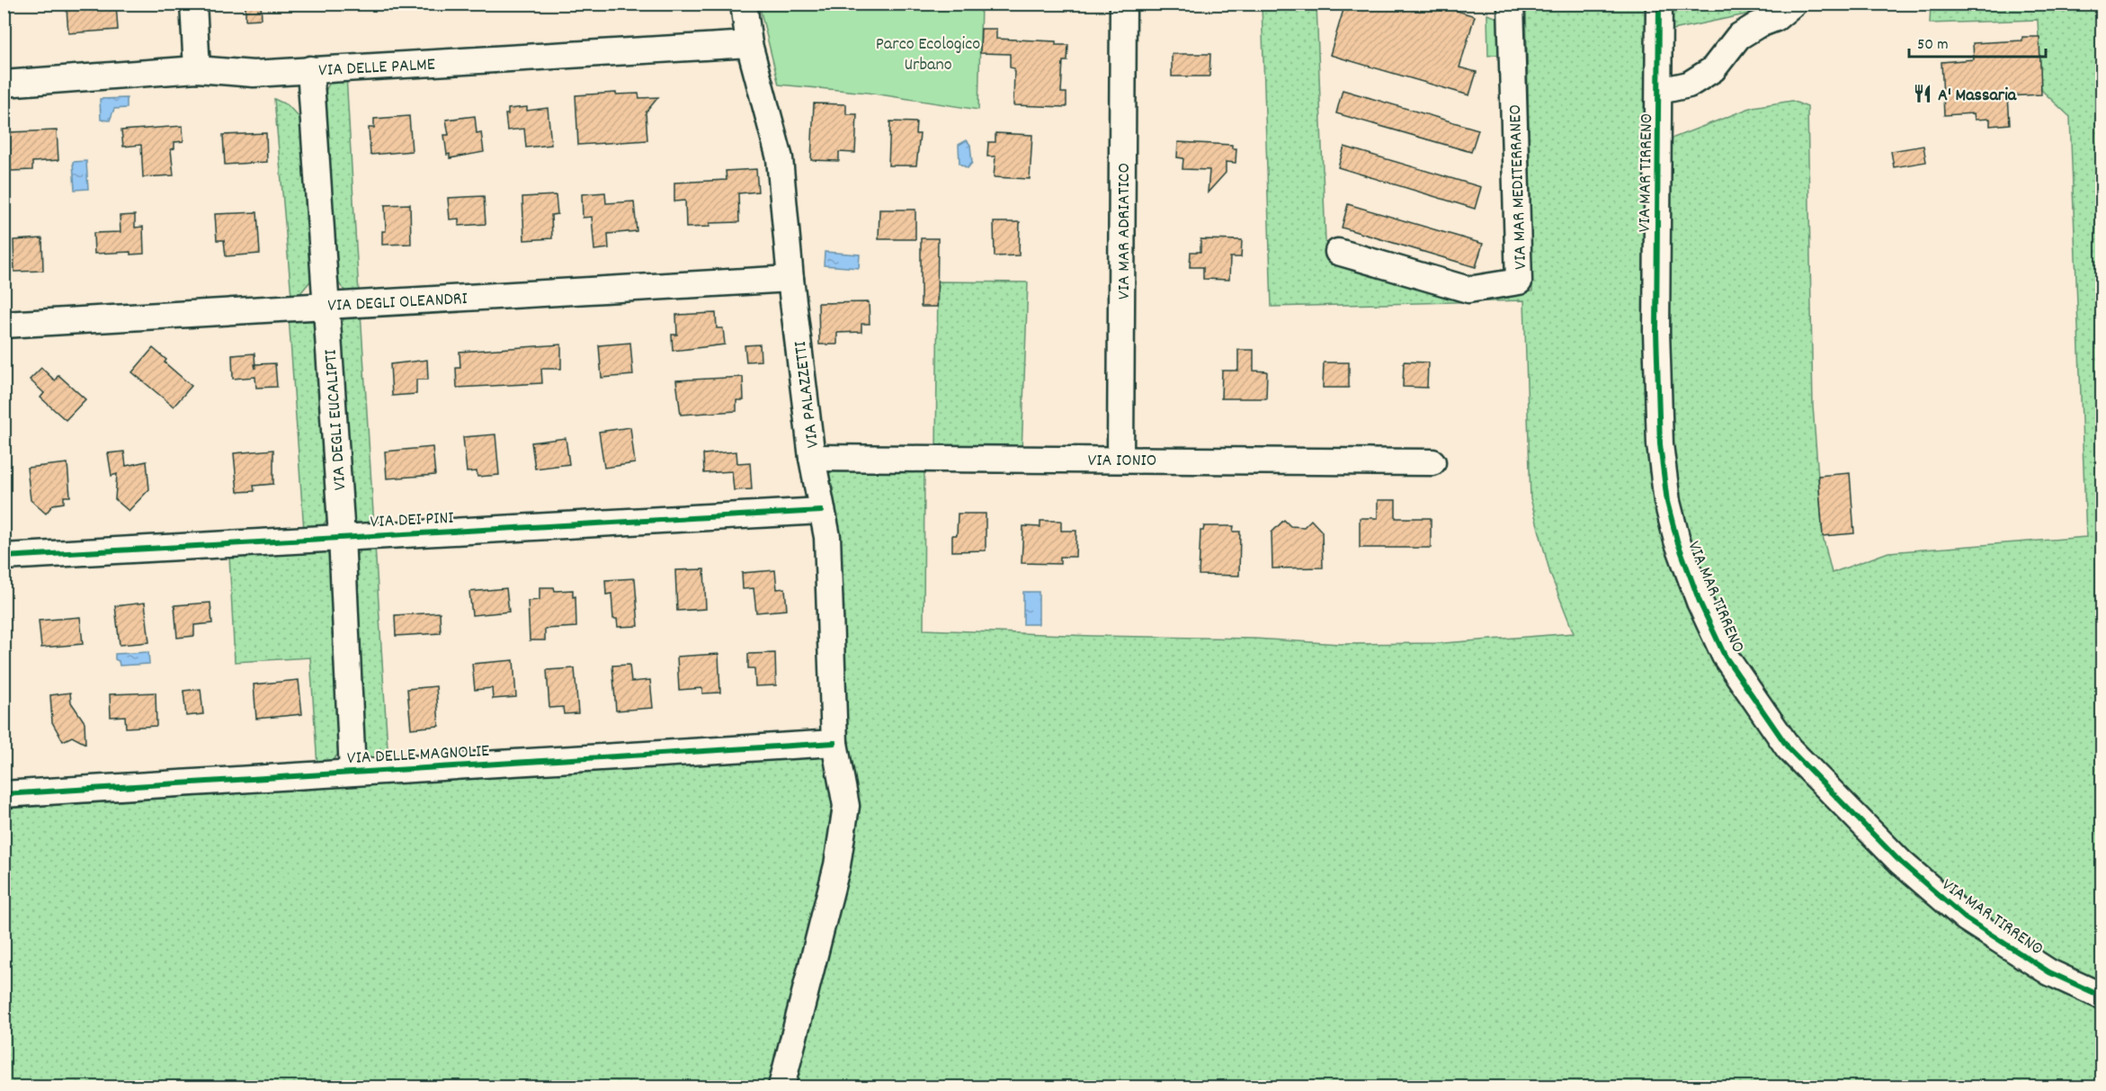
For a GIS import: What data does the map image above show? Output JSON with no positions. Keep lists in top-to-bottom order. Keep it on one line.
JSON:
{"streets":{"street":["VIA DELLE PALME","VIA MAR TIRRENO","VIA MAR MEDITERRANEO","VIA MAR ADRIATICO","VIA DEGLI OLEANDRI","VIA PALAZZETTI","VIA DEGLI EUCALIPTI","VIA IONIO","VIA DEI PINI","VIA DELLE MAGNOLIE"]},"crossings":[["VIA DELLE PALME","VIA PALAZZETTI"],["VIA DELLE PALME","VIA DEGLI EUCALIPTI"],["VIA MAR ADRIATICO","VIA IONIO"],["VIA DEGLI OLEANDRI","VIA PALAZZETTI"],["VIA DEGLI OLEANDRI","VIA DEGLI EUCALIPTI"],["VIA PALAZZETTI","VIA IONIO"],["VIA PALAZZETTI","VIA DEI PINI"],["VIA PALAZZETTI","VIA DELLE MAGNOLIE"],["VIA DEGLI EUCALIPTI","VIA DEI PINI"],["VIA DEGLI EUCALIPTI","VIA DELLE MAGNOLIE"]],"parks":["Parco Ecologico Urbano"],"places":{"restaurant":["A' Massaria"]},"scale_bar":"50 m"}
